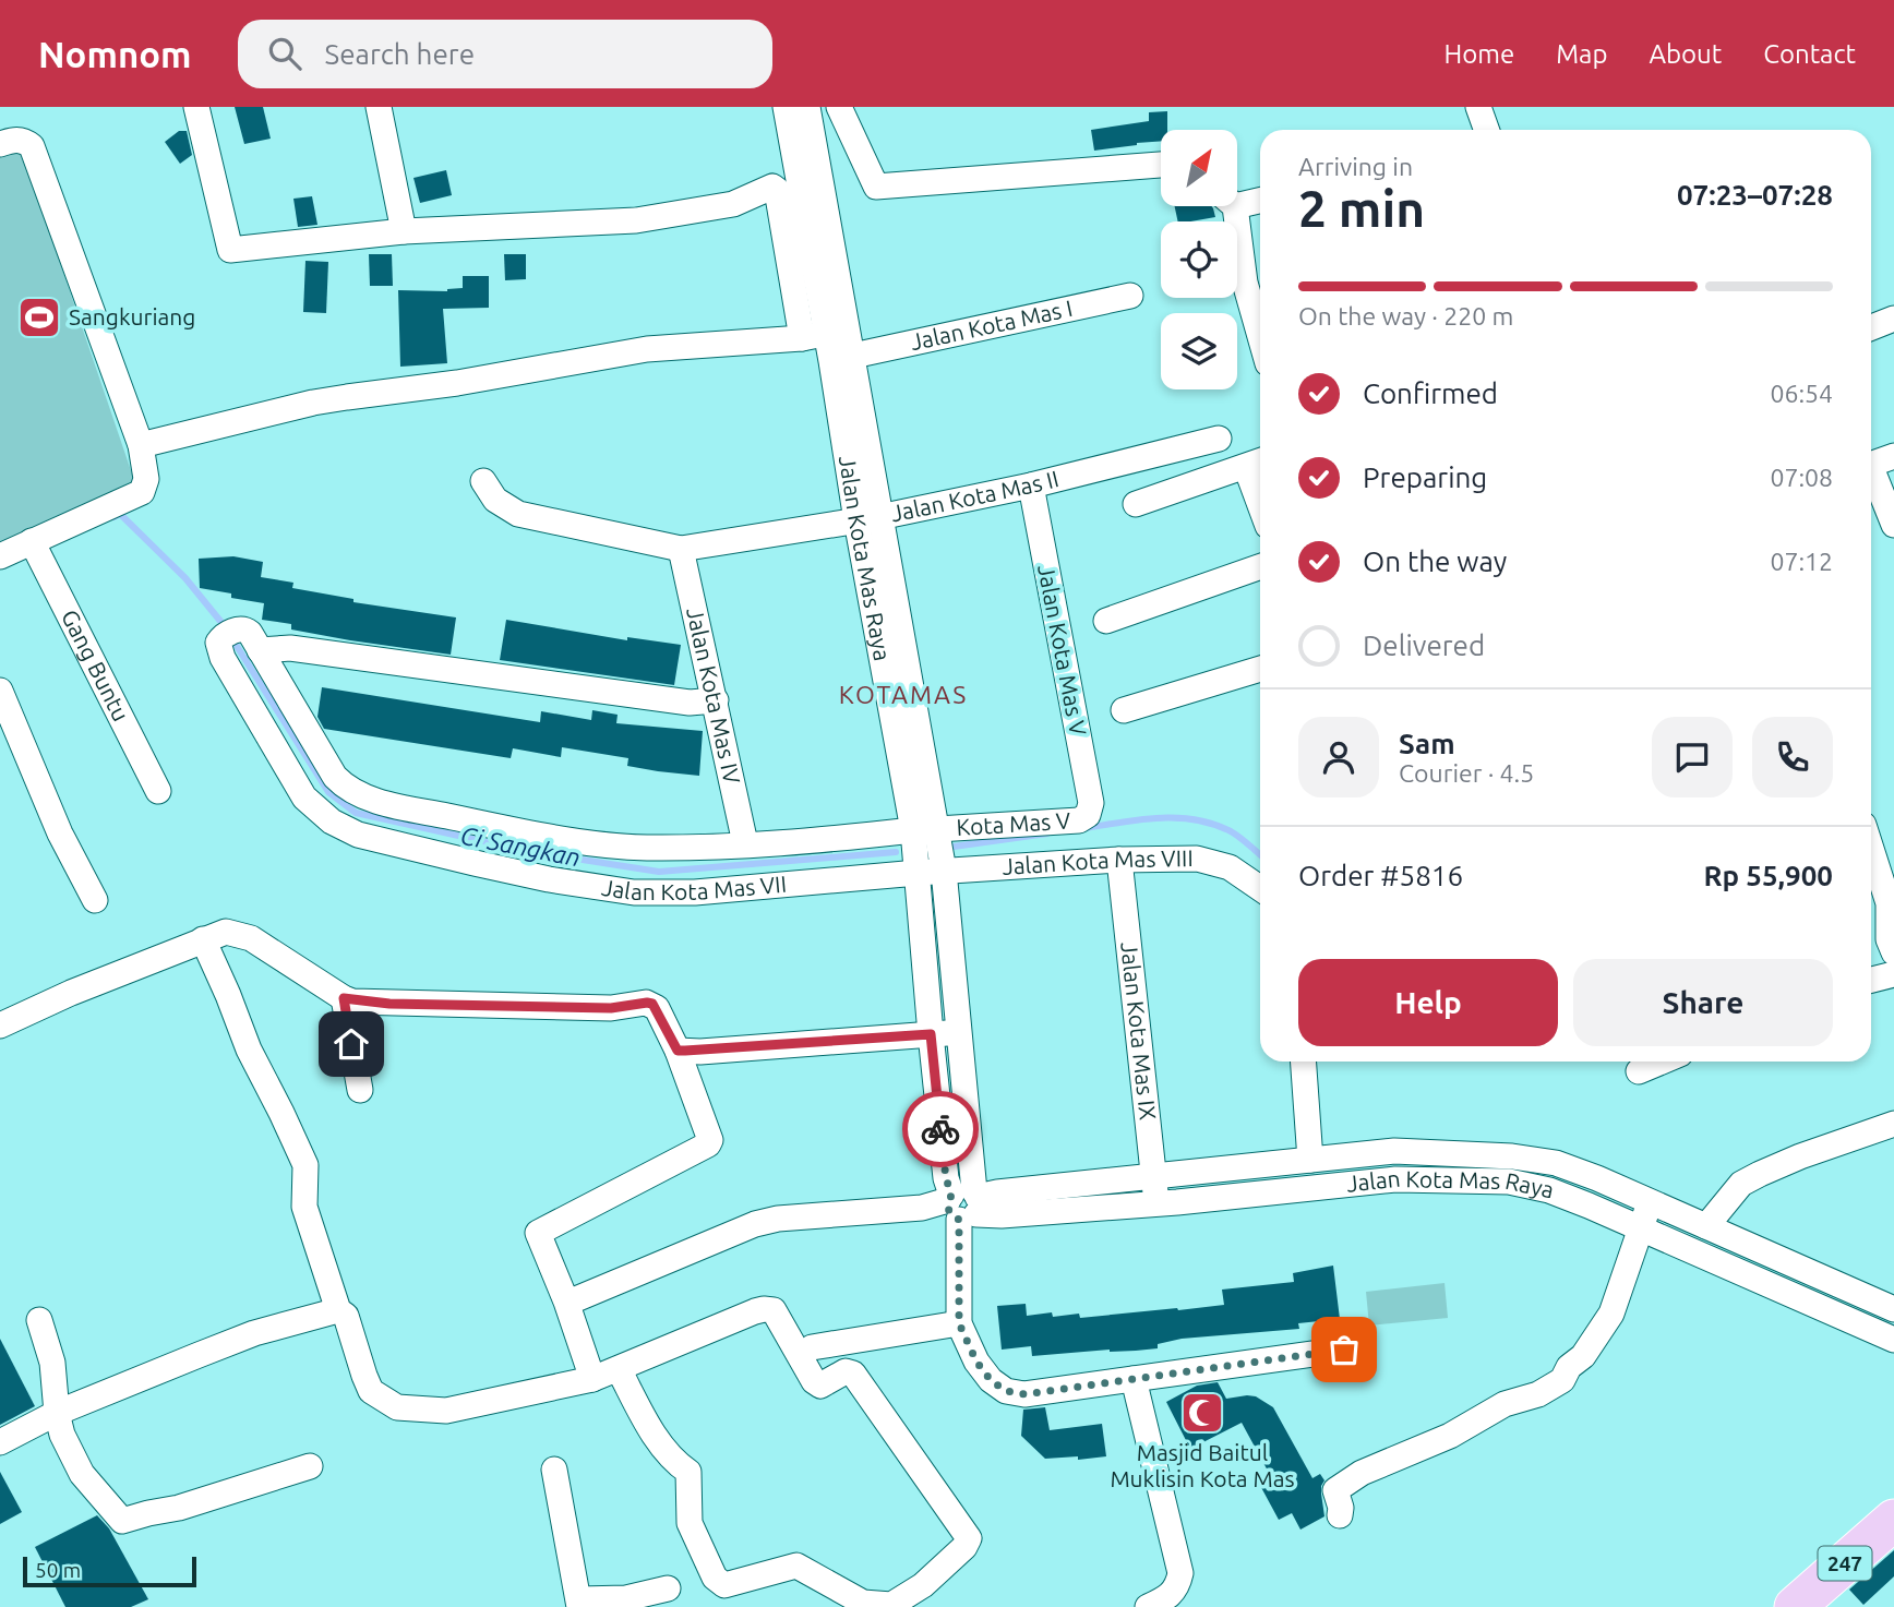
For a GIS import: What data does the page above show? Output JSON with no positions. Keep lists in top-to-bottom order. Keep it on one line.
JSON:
{"streets":{"main road":["247"],"street":["Jalan Kota Mas I","Jalan Kota Mas II","Jalan Kota Mas Raya","Jalan Kota Mas V","Gang Buntu","Jalan Kota Mas IV","Kota Mas V","Jalan Kota Mas VIII","Jalan Kota Mas VII","Jalan Kota Mas IX"]},"crossings":[["Jalan Kota Mas I","Jalan Kota Mas Raya"],["Jalan Kota Mas II","Jalan Kota Mas Raya"],["Jalan Kota Mas II","Jalan Kota Mas V"],["Jalan Kota Mas II","Jalan Kota Mas IV"],["Jalan Kota Mas Raya","Kota Mas V"],["Jalan Kota Mas Raya","Jalan Kota Mas VIII"],["Jalan Kota Mas Raya","Jalan Kota Mas VII"],["Jalan Kota Mas Raya","Jalan Kota Mas IX"],["Jalan Kota Mas V","Kota Mas V"],["Jalan Kota Mas IV","Kota Mas V"],["Kota Mas V","Jalan Kota Mas VII"],["Jalan Kota Mas VIII","Jalan Kota Mas VII"],["Jalan Kota Mas VIII","Jalan Kota Mas IX"]],"districts":["KOTAMAS"],"water":["Ci Sangkan"],"places":{"sports":["Sangkuriang"],"mosque":["Masjid Baitul Muklisin Kota Mas"]},"scale_bar":"50 m","north":"top right","page":{"header":"Nomnom","search":"Search here","nav":["Home","Map","About","Contact"],"heading":["2 min","Arriving in","07:23–07:28"],"panel":["Sam","Courier · 4.5","Order #5816","Rp 55,900"],"bar":"On the way · 220 m","list":[["Confirmed","06:54"],["Preparing","07:08"],["On the way","07:12"],"Delivered"],"buttons":["Help","Share"],"scale":"50 m"}}
